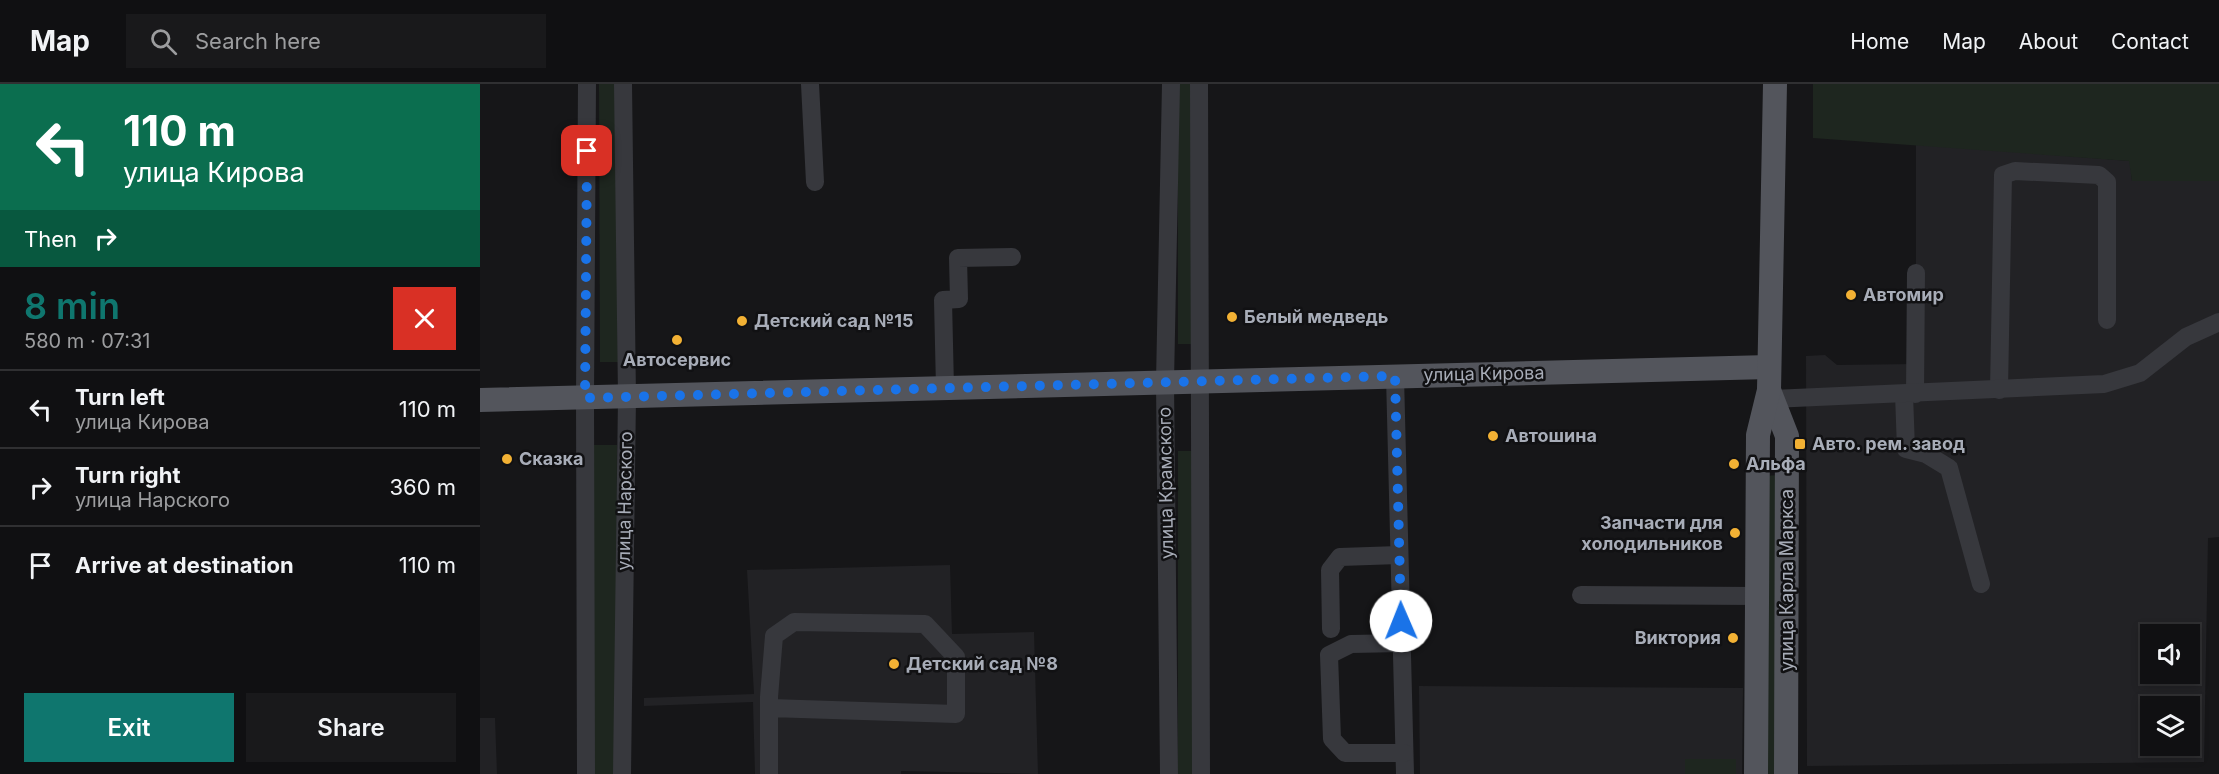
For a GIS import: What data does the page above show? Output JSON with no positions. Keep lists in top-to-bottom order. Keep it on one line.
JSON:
{"streets":{"main road":["улица Кирова","улица Карла Маркса"],"street":["улица Крамского","улица Нарского"]},"crossings":[["улица Кирова","улица Крамского"],["улица Кирова","улица Нарского"],["улица Кирова","улица Карла Маркса"]],"places":{"other":["Автомир","Белый медведь","Детский сад №15","Автосервис","Автошина","Сказка","Альфа","Запчасти для холодильников","Виктория","Детский сад №8"],"transit":["Авто. рем. завод"]},"page":{"header":"Map","search":"Search here","nav":["Home","Map","About","Contact"],"turn":["110 m","улица Кирова"],"then":"Then","heading":["8 min","580 m · 07:31"],"list":[{"name":"Turn left","note":"улица Кирова","value":"110 m"},{"name":"Turn right","note":"улица Нарского","value":"360 m"},{"name":"Arrive at destination","value":"110 m"}],"buttons":["Exit","Share"]}}
